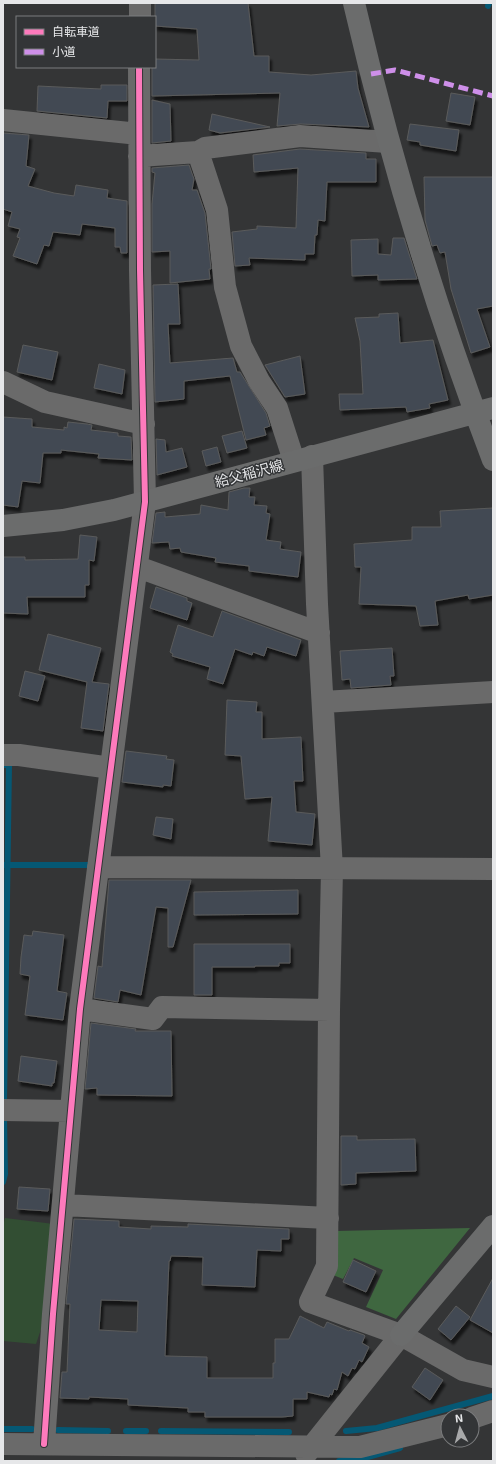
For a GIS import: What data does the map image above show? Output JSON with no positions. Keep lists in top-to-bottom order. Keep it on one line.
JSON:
{"streets":{"street":["給父稲沢線"]},"legend":["自転車道","小道"],"north":"top"}
